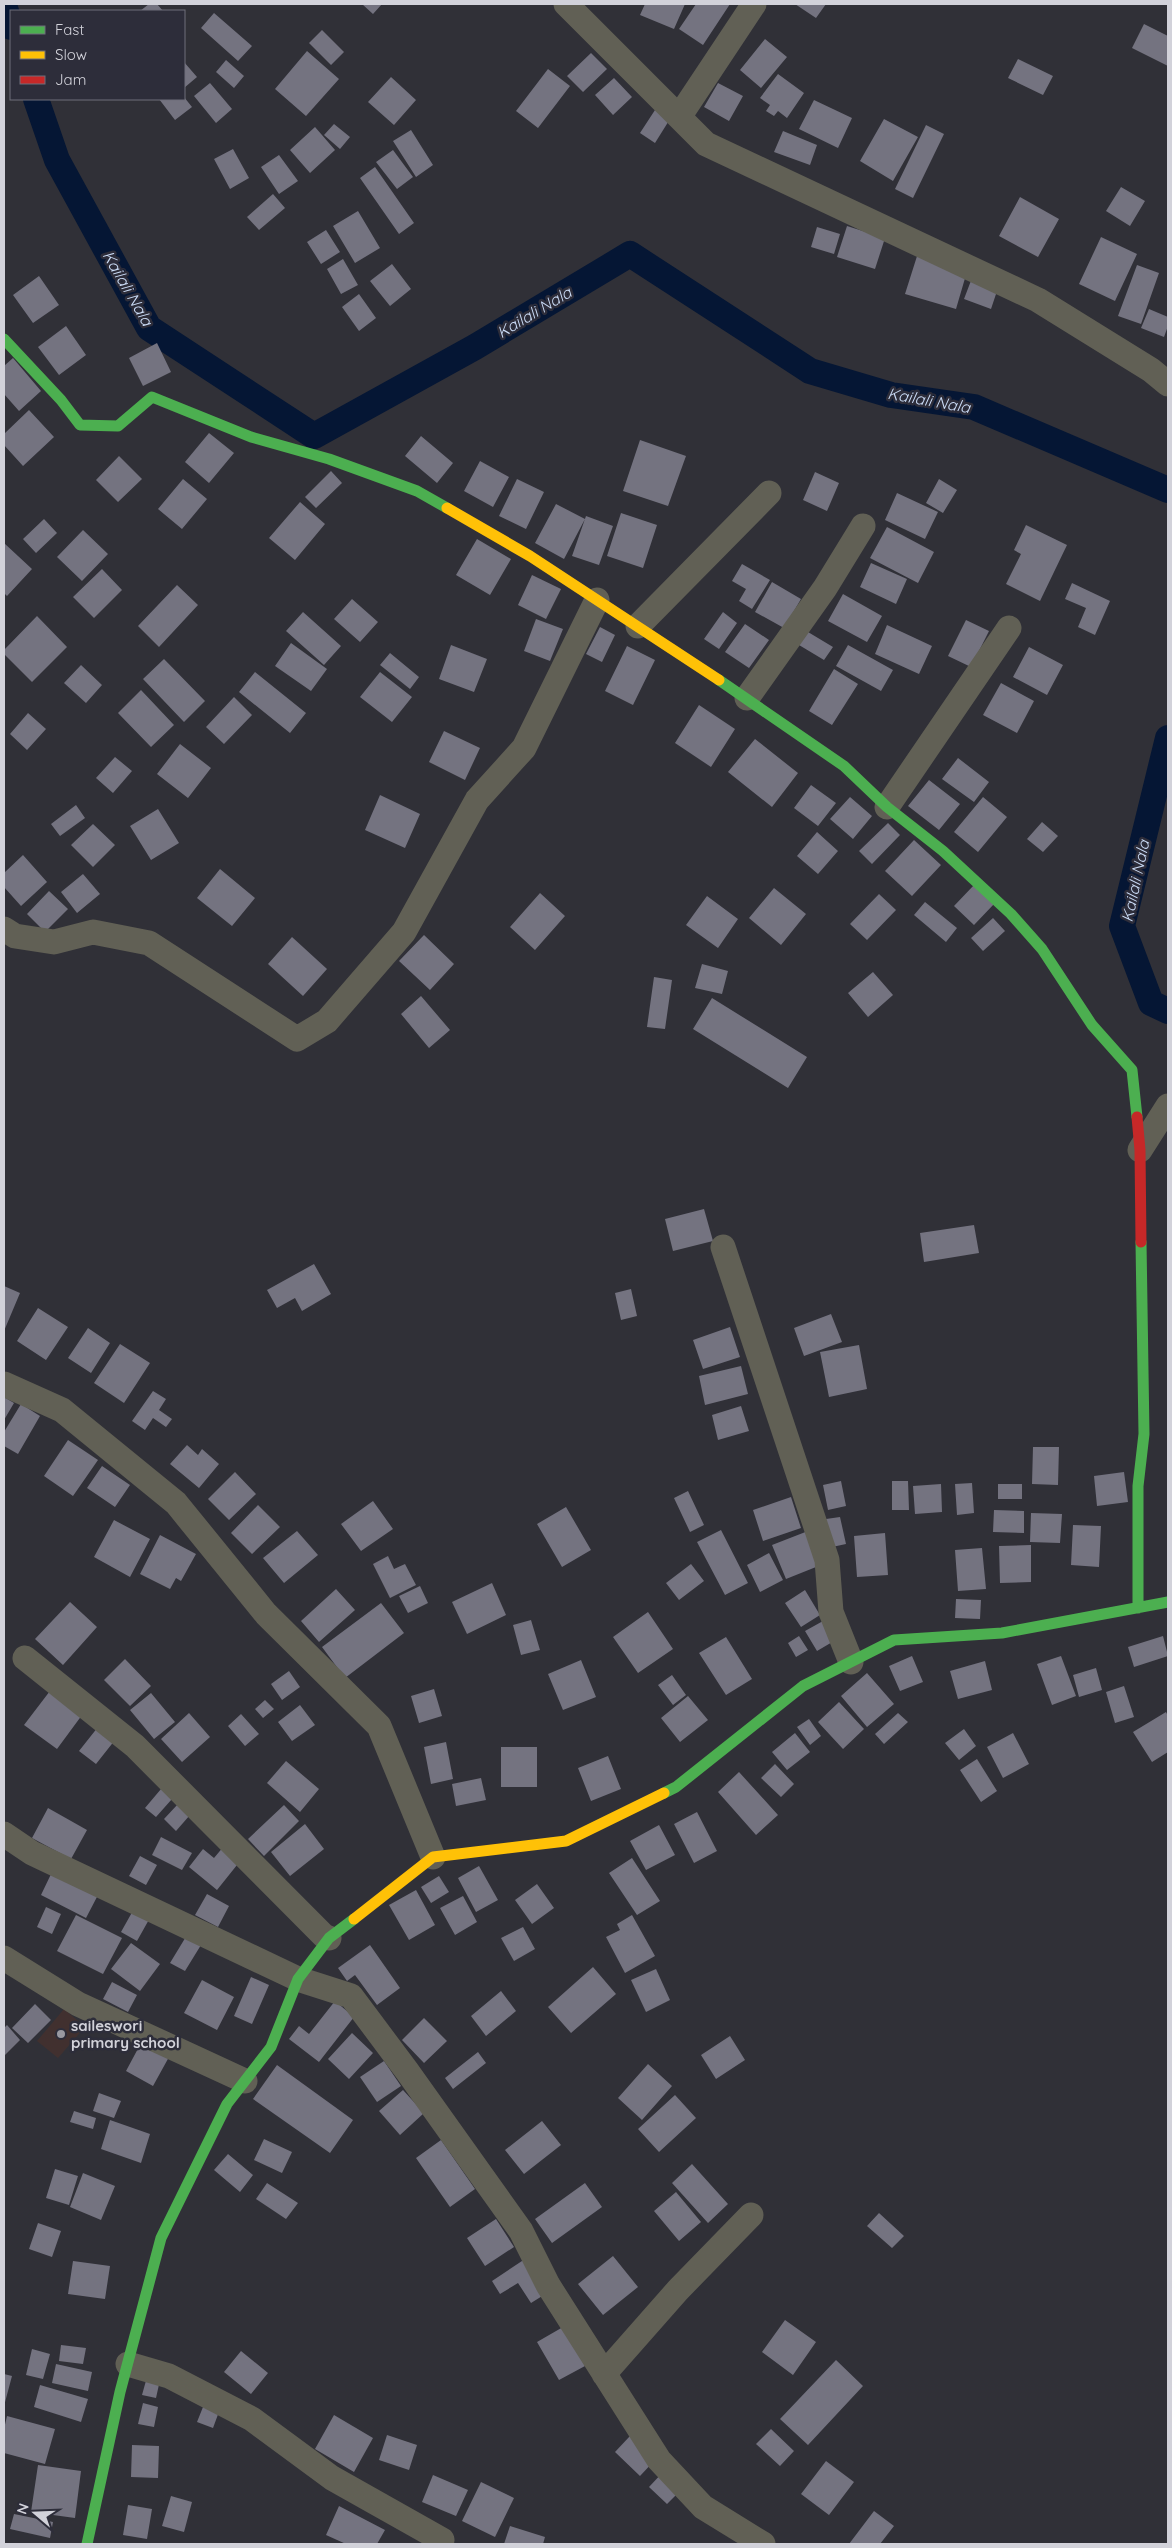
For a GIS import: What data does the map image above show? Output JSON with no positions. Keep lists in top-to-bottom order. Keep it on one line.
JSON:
{"water":["Kailali Nala"],"places":["saileswori primary school"],"legend":["Fast","Slow","Jam"],"north":"left"}
